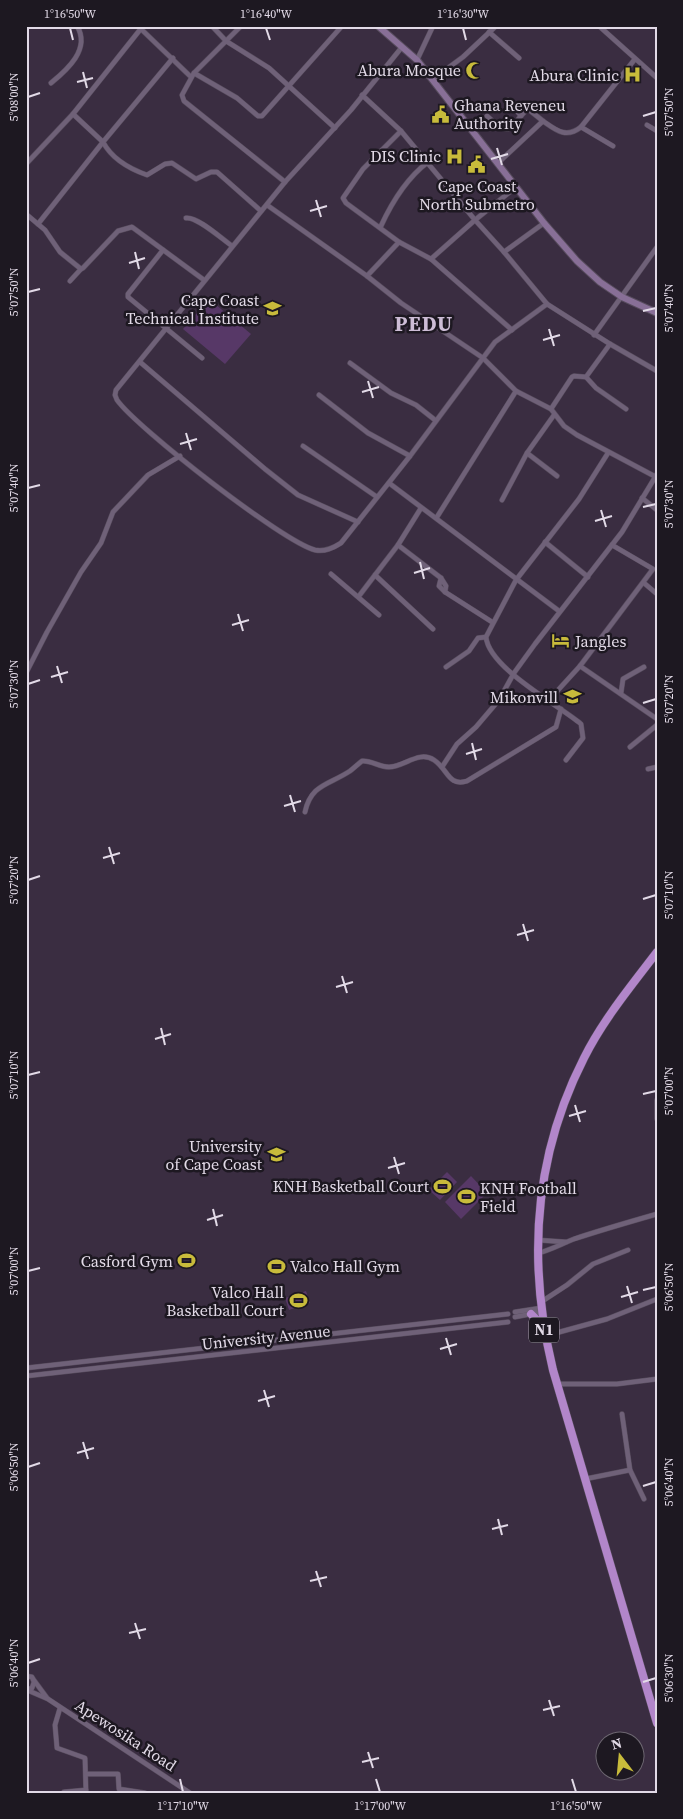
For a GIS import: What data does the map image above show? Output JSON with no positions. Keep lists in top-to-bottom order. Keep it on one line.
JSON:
{"streets":{"highway":["N1"],"street":["University Avenue","Apewosika Road"]},"districts":["PEDU"],"places":{"mosque":["Abura Mosque"],"hospital":["Abura Clinic","DIS Clinic"],"public building":["Ghana Reveneu Authority","Cape Coast North Submetro"],"school or university":["Cape Coast Technical Institute","Mikonvill","University of Cape Coast"],"hotel":["Jangles"],"sports":["KNH Basketball Court","KNH Football Field","Casford Gym","Valco Hall Gym","Valco Hall Basketball Court"]},"north":"top","coordinates":["1°16'50\"W","1°16'40\"W","1°16'30\"W","5°08'00\"N","5°07'50\"N","5°07'40\"N","5°07'30\"N","5°07'20\"N","5°07'10\"N","5°07'00\"N","5°06'50\"N","5°06'40\"N","5°06'30\"N","1°17'10\"W","1°17'00\"W"]}
